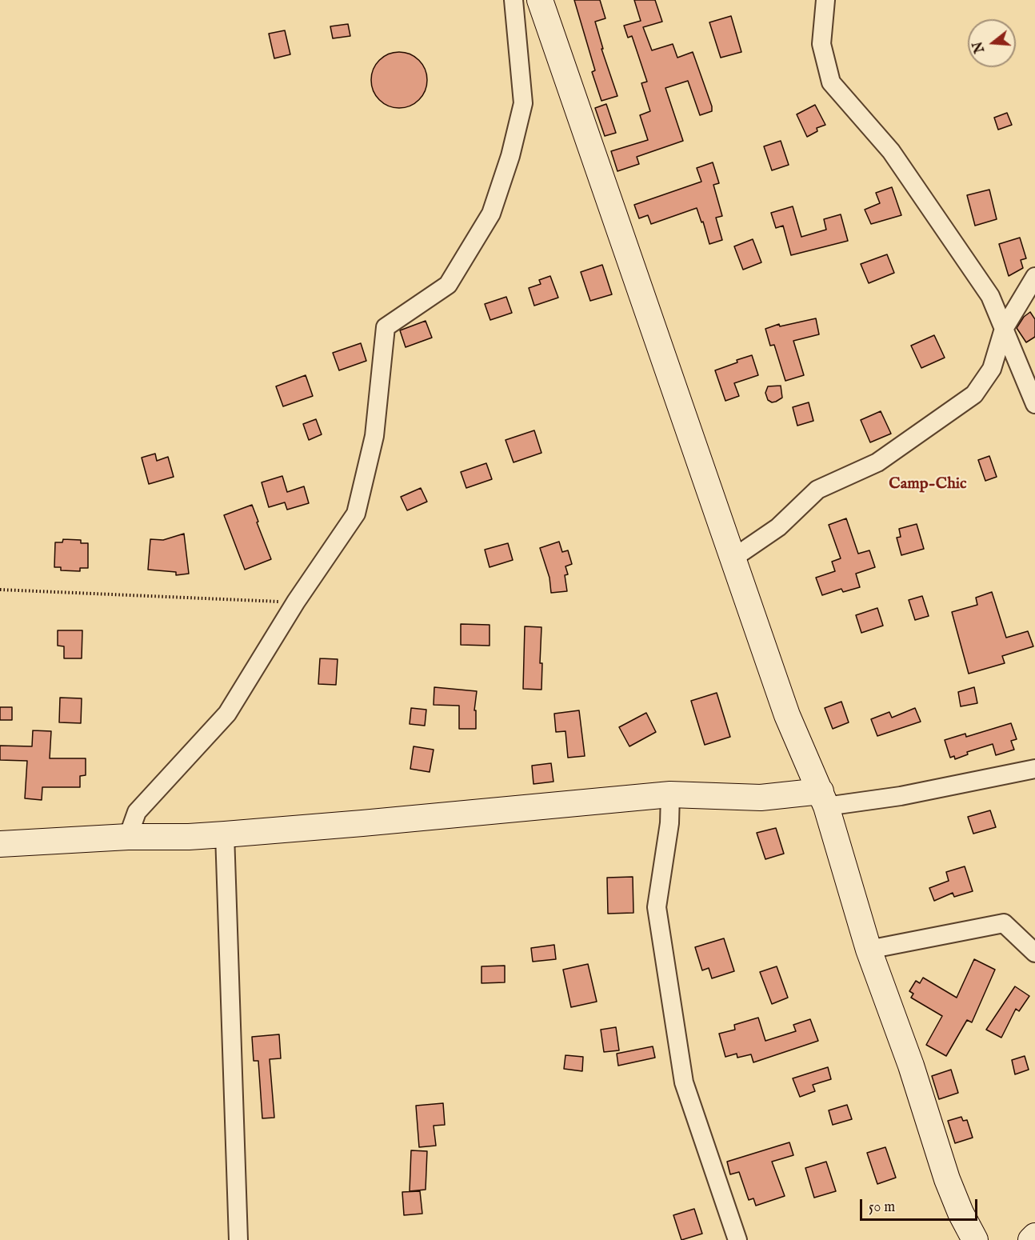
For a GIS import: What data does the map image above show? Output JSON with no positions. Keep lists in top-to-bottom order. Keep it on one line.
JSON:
{"districts":["Camp-Chic"],"scale_bar":"50 m","north":"left"}
